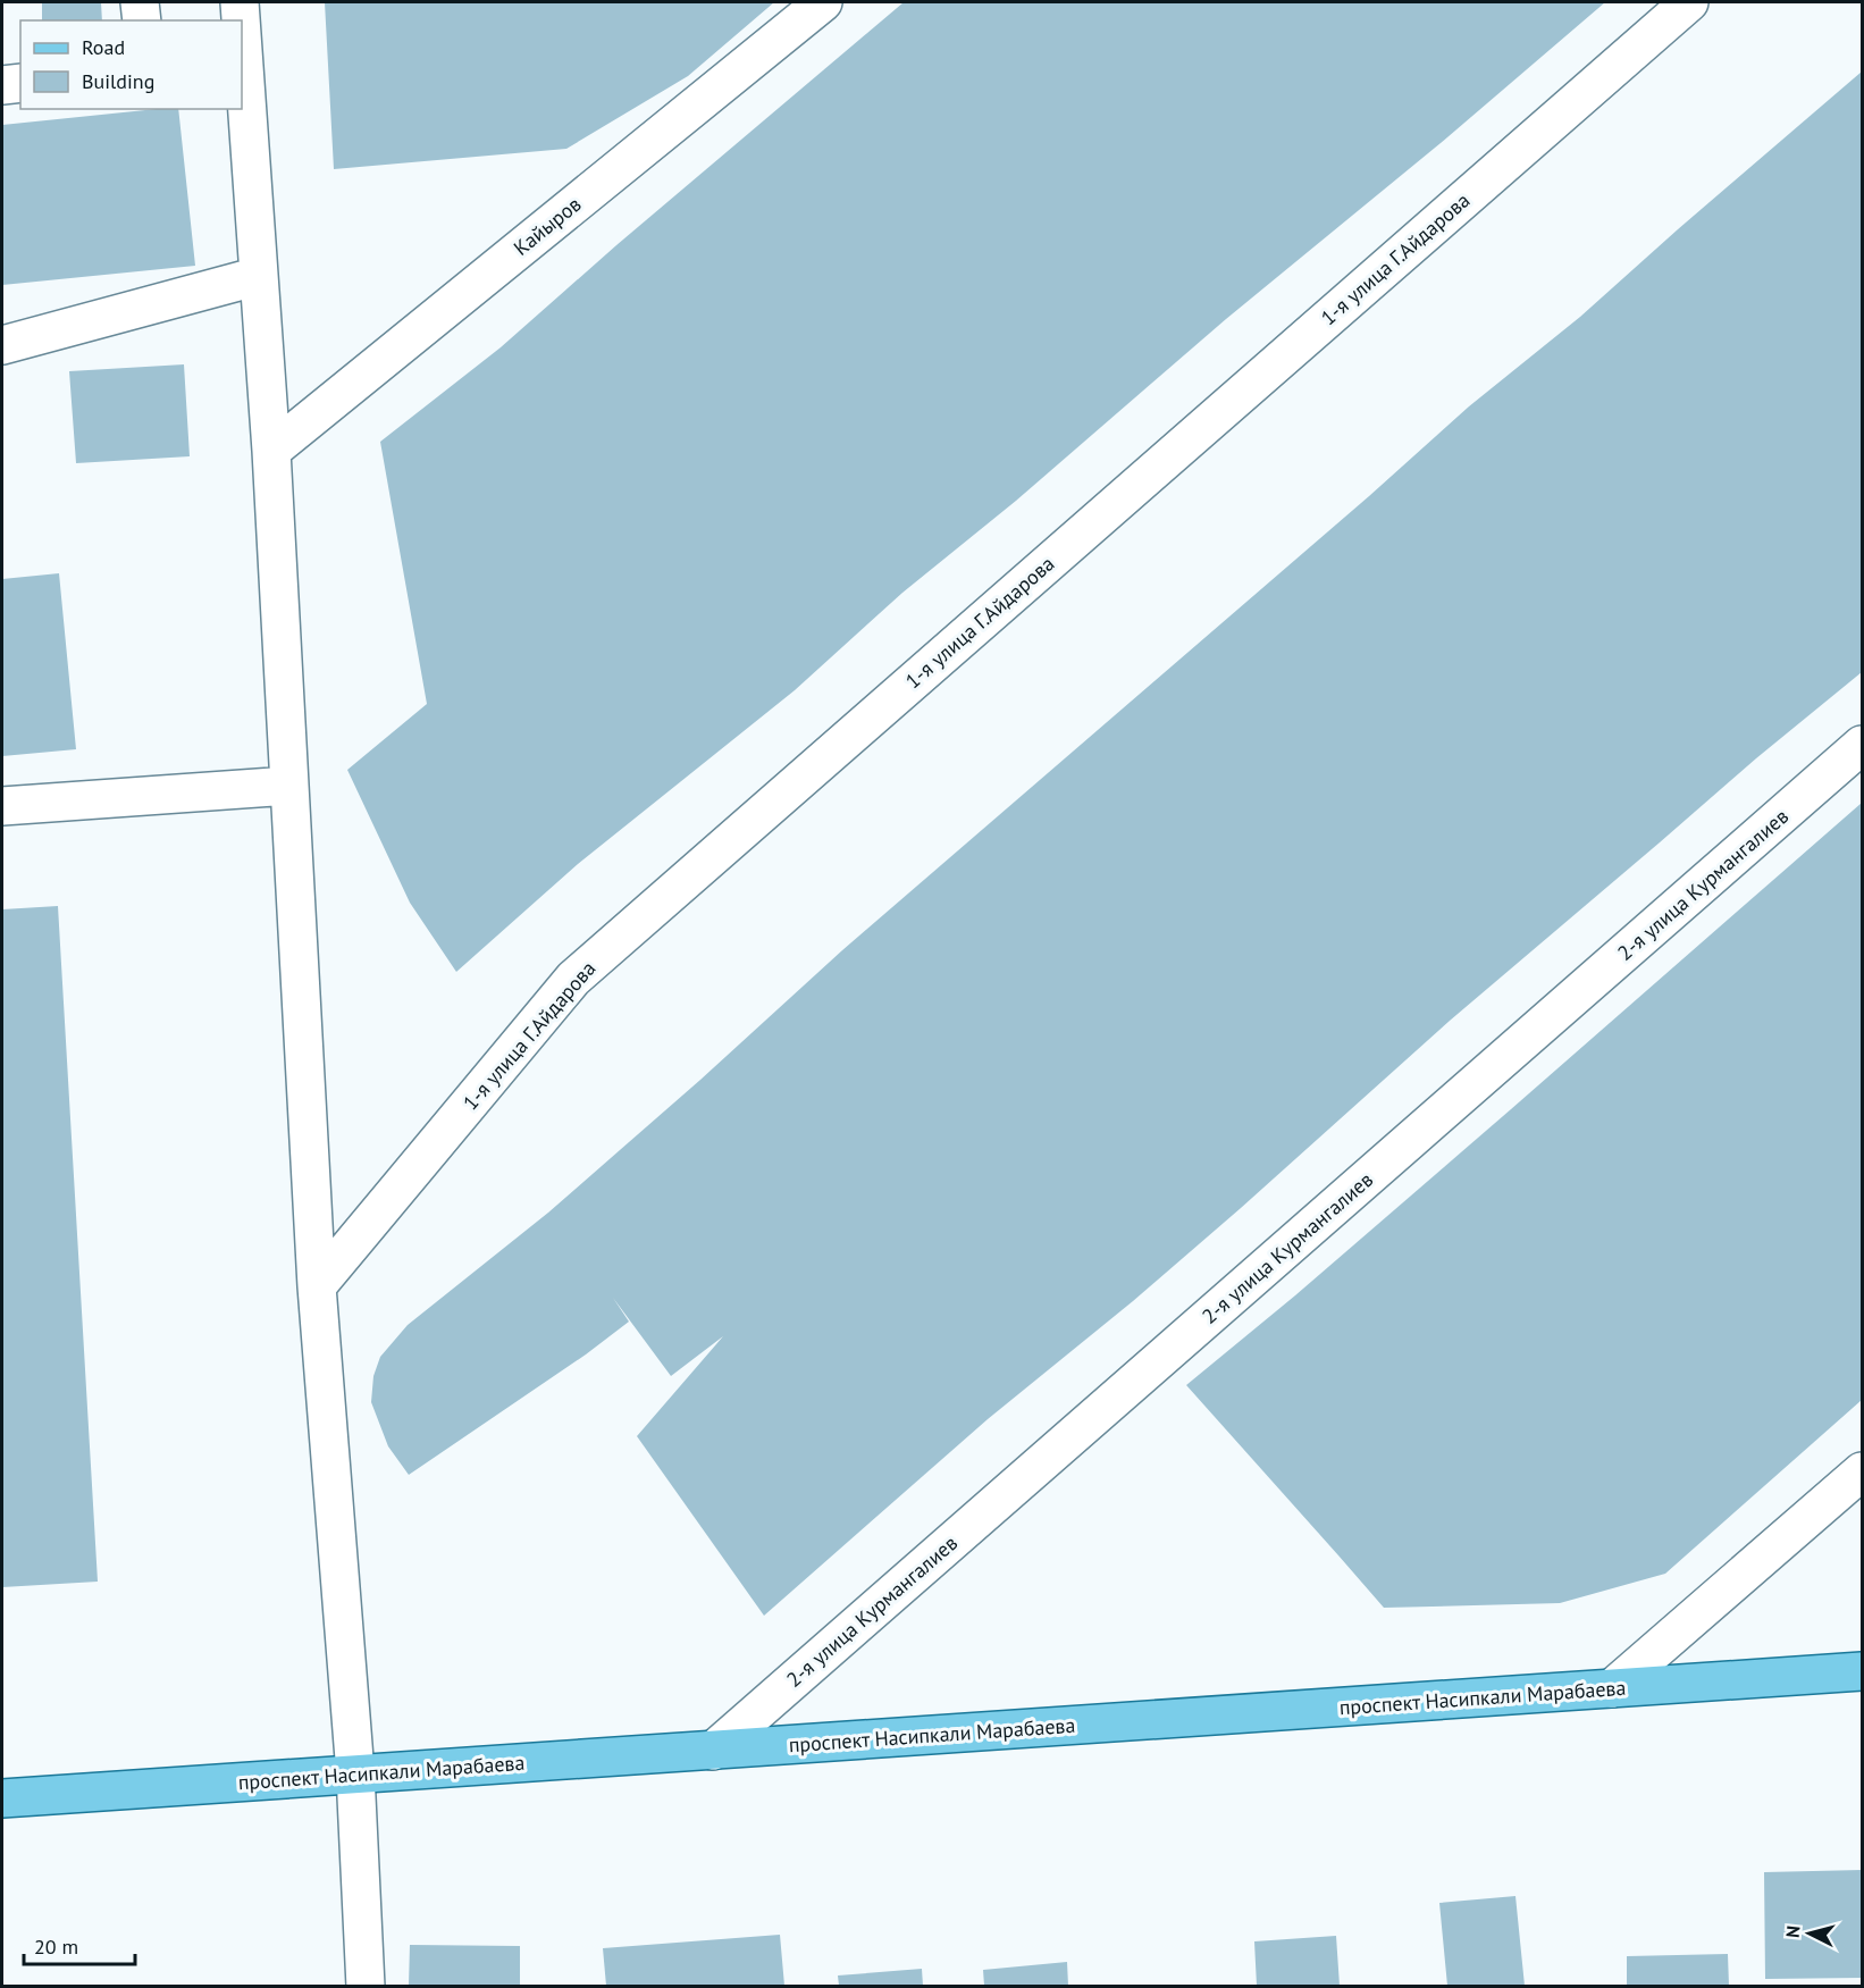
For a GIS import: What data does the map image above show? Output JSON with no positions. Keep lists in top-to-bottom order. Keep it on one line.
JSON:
{"streets":{"main road":["проспект Насипкали Марабаева"],"street":["Кайыров","1-я улица Г.Айдарова","2-я улица Курмангалиев"]},"crossings":[["2-я улица Курмангалиев","проспект Насипкали Марабаева"]],"legend":["Road","Building"],"scale_bar":"20 m","north":"left"}
